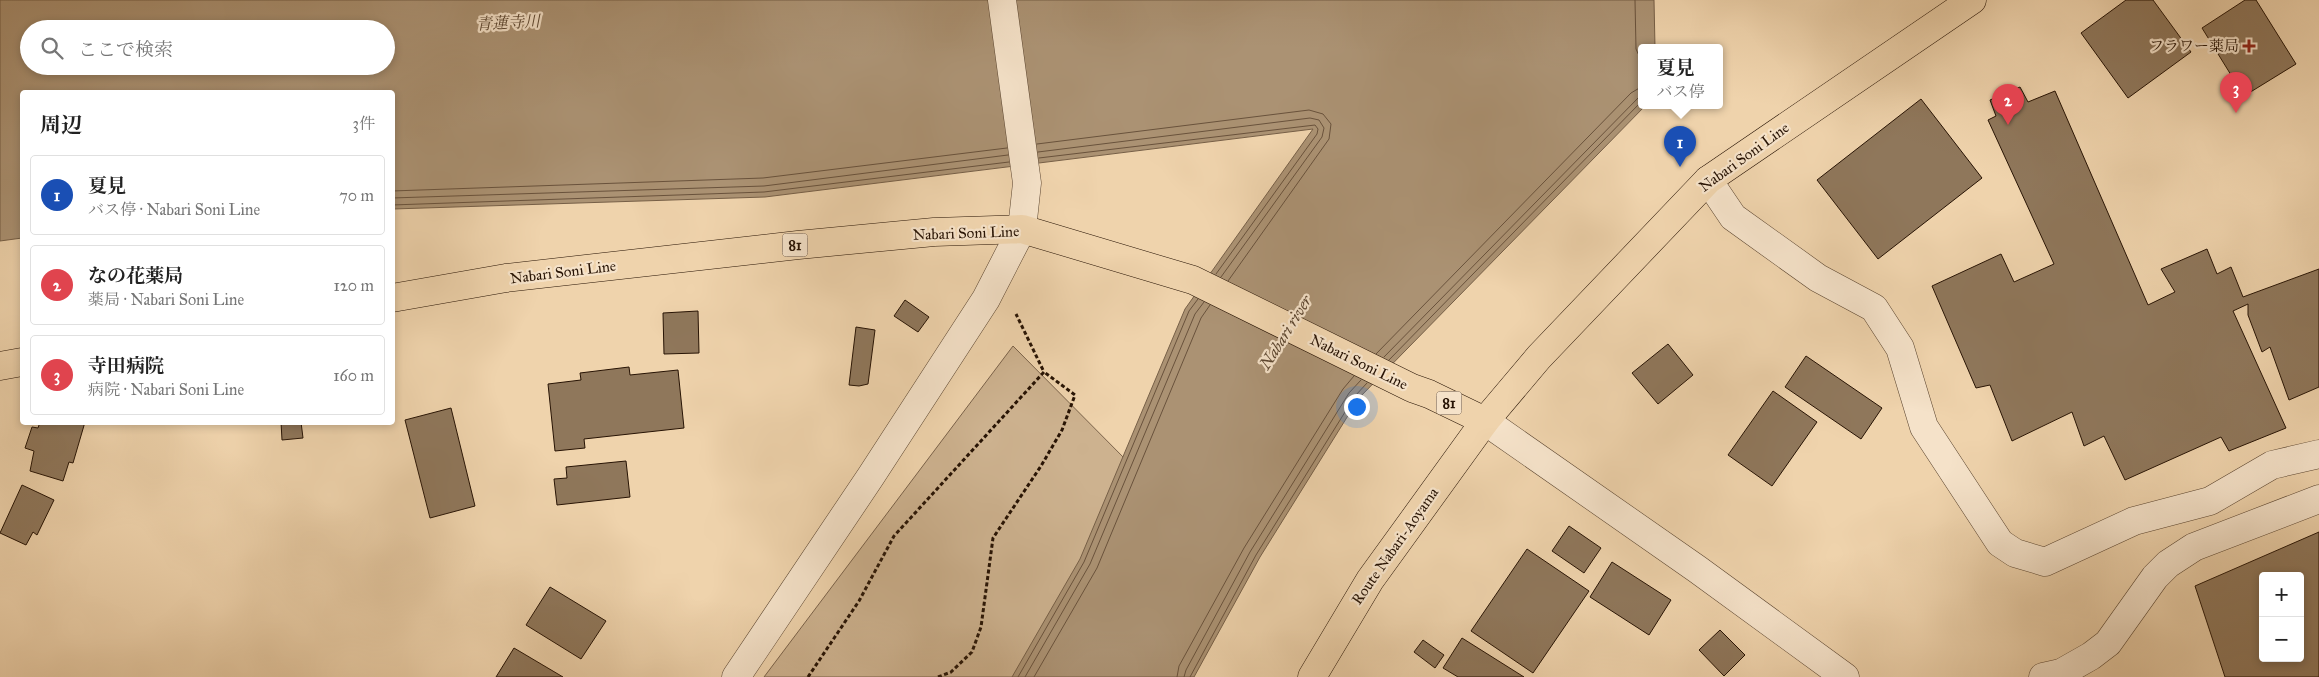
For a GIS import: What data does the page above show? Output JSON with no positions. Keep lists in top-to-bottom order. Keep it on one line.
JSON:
{"streets":{"main road":["Nabari Soni Line","81","Route Nabari-Aoyama"]},"crossings":[["Nabari Soni Line","Route Nabari-Aoyama"]],"water":["青蓮寺川","Nabari river"],"places":{"health":["フラワー薬局"]},"page":{"search":"ここで検索","popup":["夏見","バス停"],"pins":["3","2","1"],"heading":["周辺","3件"],"list":[{"mark":"1","name":"夏見","note":"バス停 · Nabari Soni Line","value":"70 m"},{"mark":"2","name":"なの花薬局","note":"薬局 · Nabari Soni Line","value":"120 m"},{"mark":"3","name":"寺田病院","note":"病院 · Nabari Soni Line","value":"160 m"}],"map_buttons":["+","−"]}}
